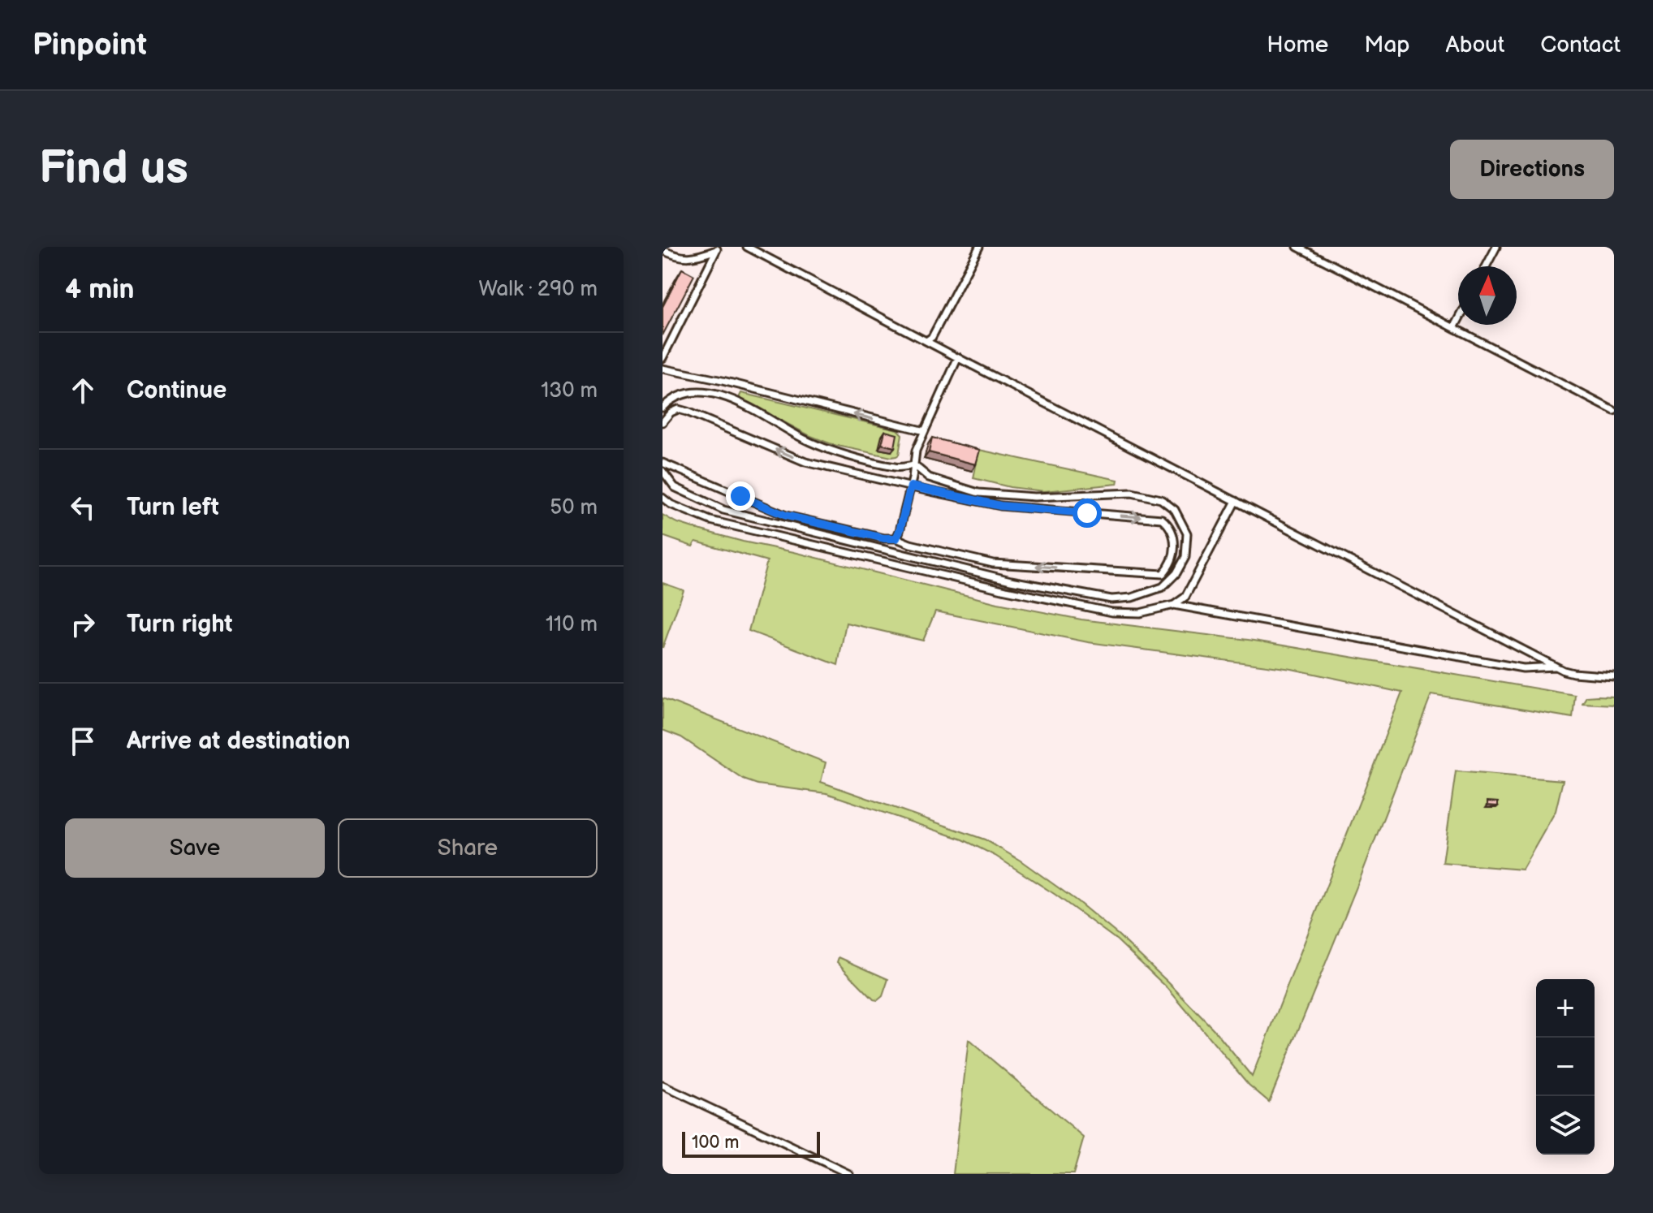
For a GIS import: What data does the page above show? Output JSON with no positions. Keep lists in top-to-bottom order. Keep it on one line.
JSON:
{"scale_bar":"100 m","north":"top","page":{"header":"Pinpoint","nav":["Home","Map","About","Contact"],"buttons":["Directions",["Save","Share"]],"title":"Find us","heading":["4 min","Walk · 290 m"],"list":[["Continue","130 m"],["Turn left","50 m"],["Turn right","110 m"],"Arrive at destination"],"map_buttons":["+","−"],"scale":"100 m"}}
